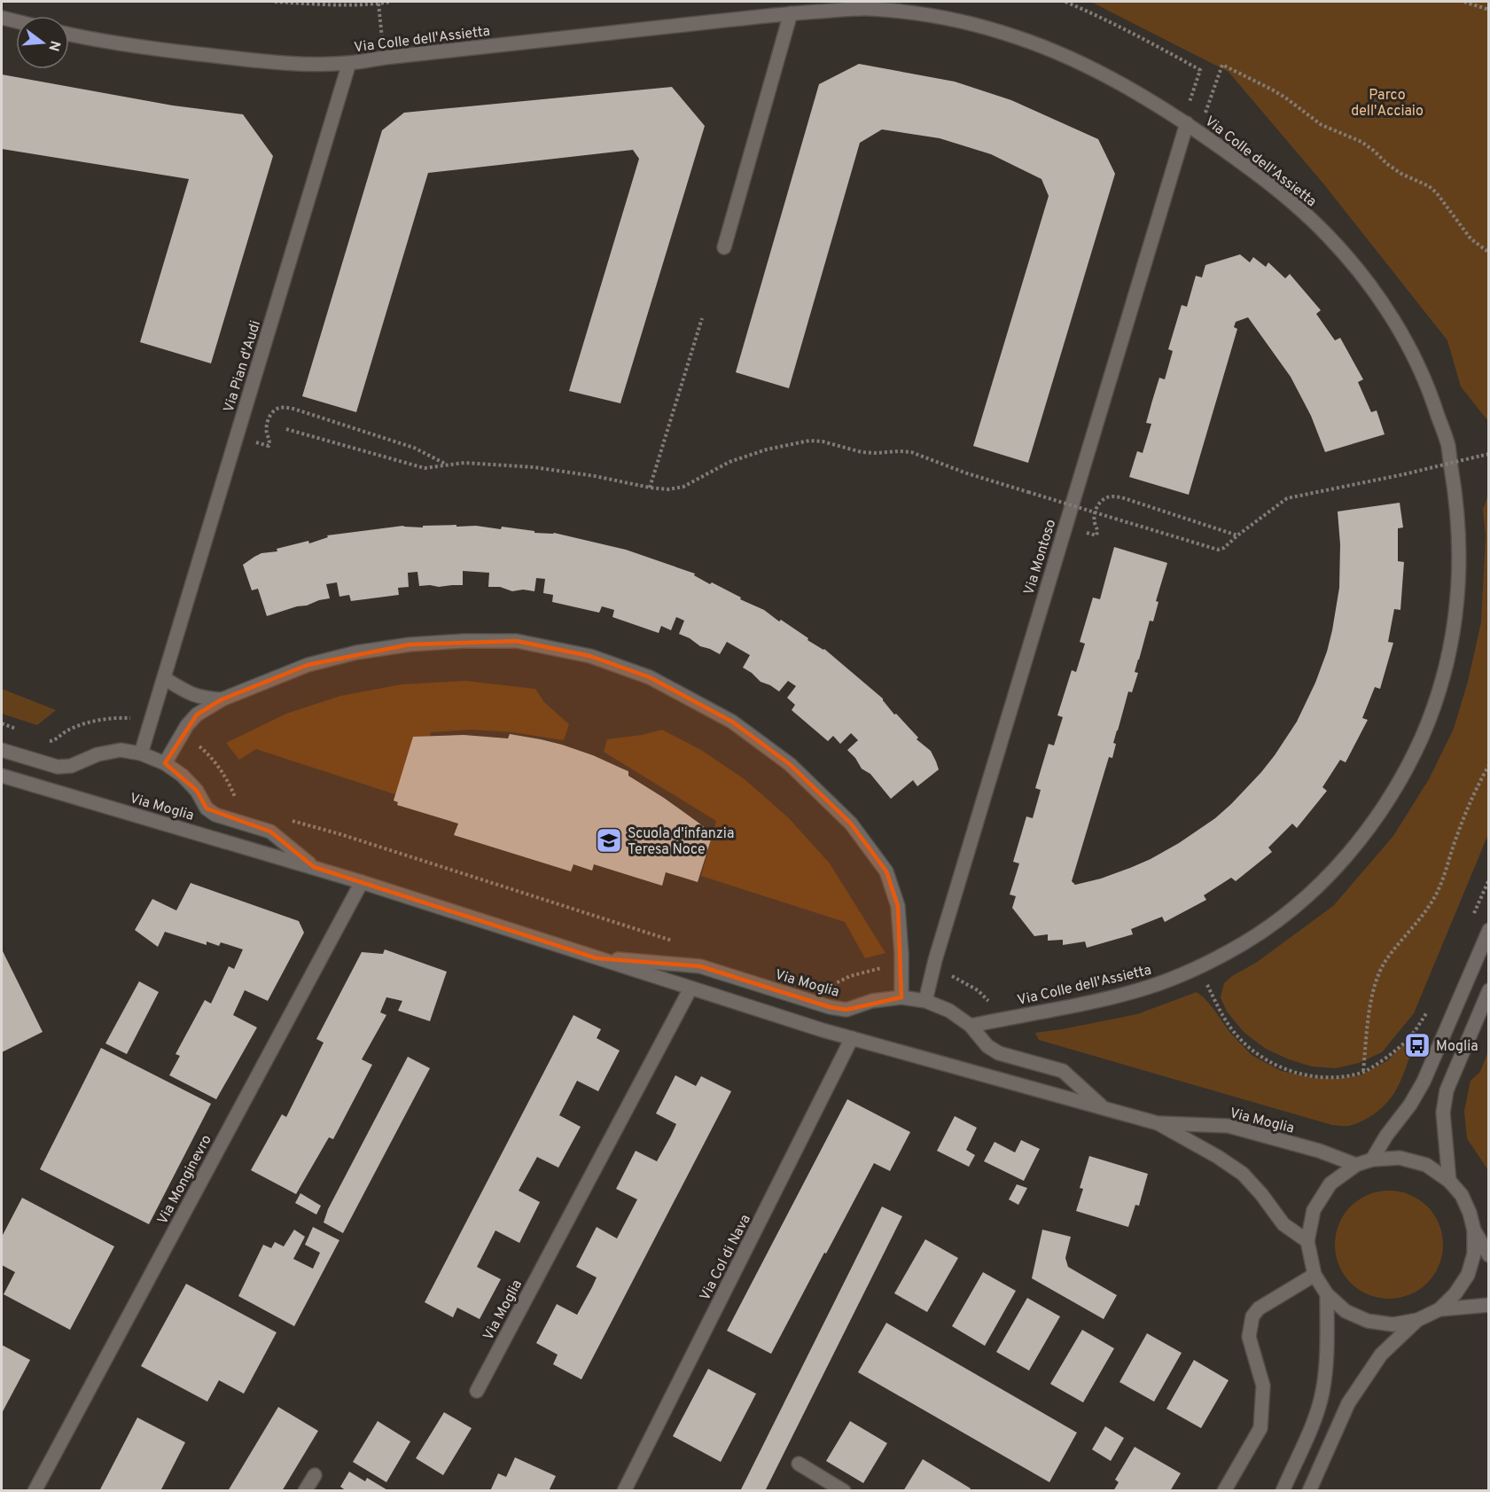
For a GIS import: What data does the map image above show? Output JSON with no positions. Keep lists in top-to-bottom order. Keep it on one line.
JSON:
{"streets":{"street":["Via Colle dell'Assietta","Via Pian d'Audi","Via Montoso","Via Moglia","Via Monginevro","Via Col di Nava"]},"crossings":[["Via Colle dell'Assietta","Via Pian d'Audi"],["Via Colle dell'Assietta","Via Montoso"],["Via Colle dell'Assietta","Via Moglia"],["Via Pian d'Audi","Via Moglia"],["Via Montoso","Via Moglia"],["Via Moglia","Via Monginevro"],["Via Moglia","Via Col di Nava"]],"parks":["Parco dell'Acciaio"],"places":{"school or university":["Scuola d'infanzia Teresa Noce"],"bus stop":["Moglia"]},"north":"right"}
